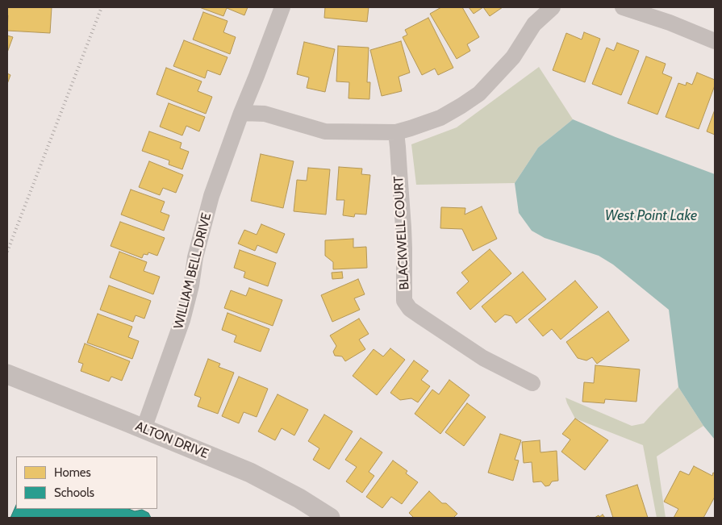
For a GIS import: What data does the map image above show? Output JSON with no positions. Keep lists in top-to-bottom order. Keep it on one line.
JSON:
{"streets":{"street":["BLACKWELL COURT","WILLIAM BELL DRIVE","ALTON DRIVE"]},"crossings":[["WILLIAM BELL DRIVE","ALTON DRIVE"]],"water":["West Point Lake"],"legend":["Homes","Schools"]}
